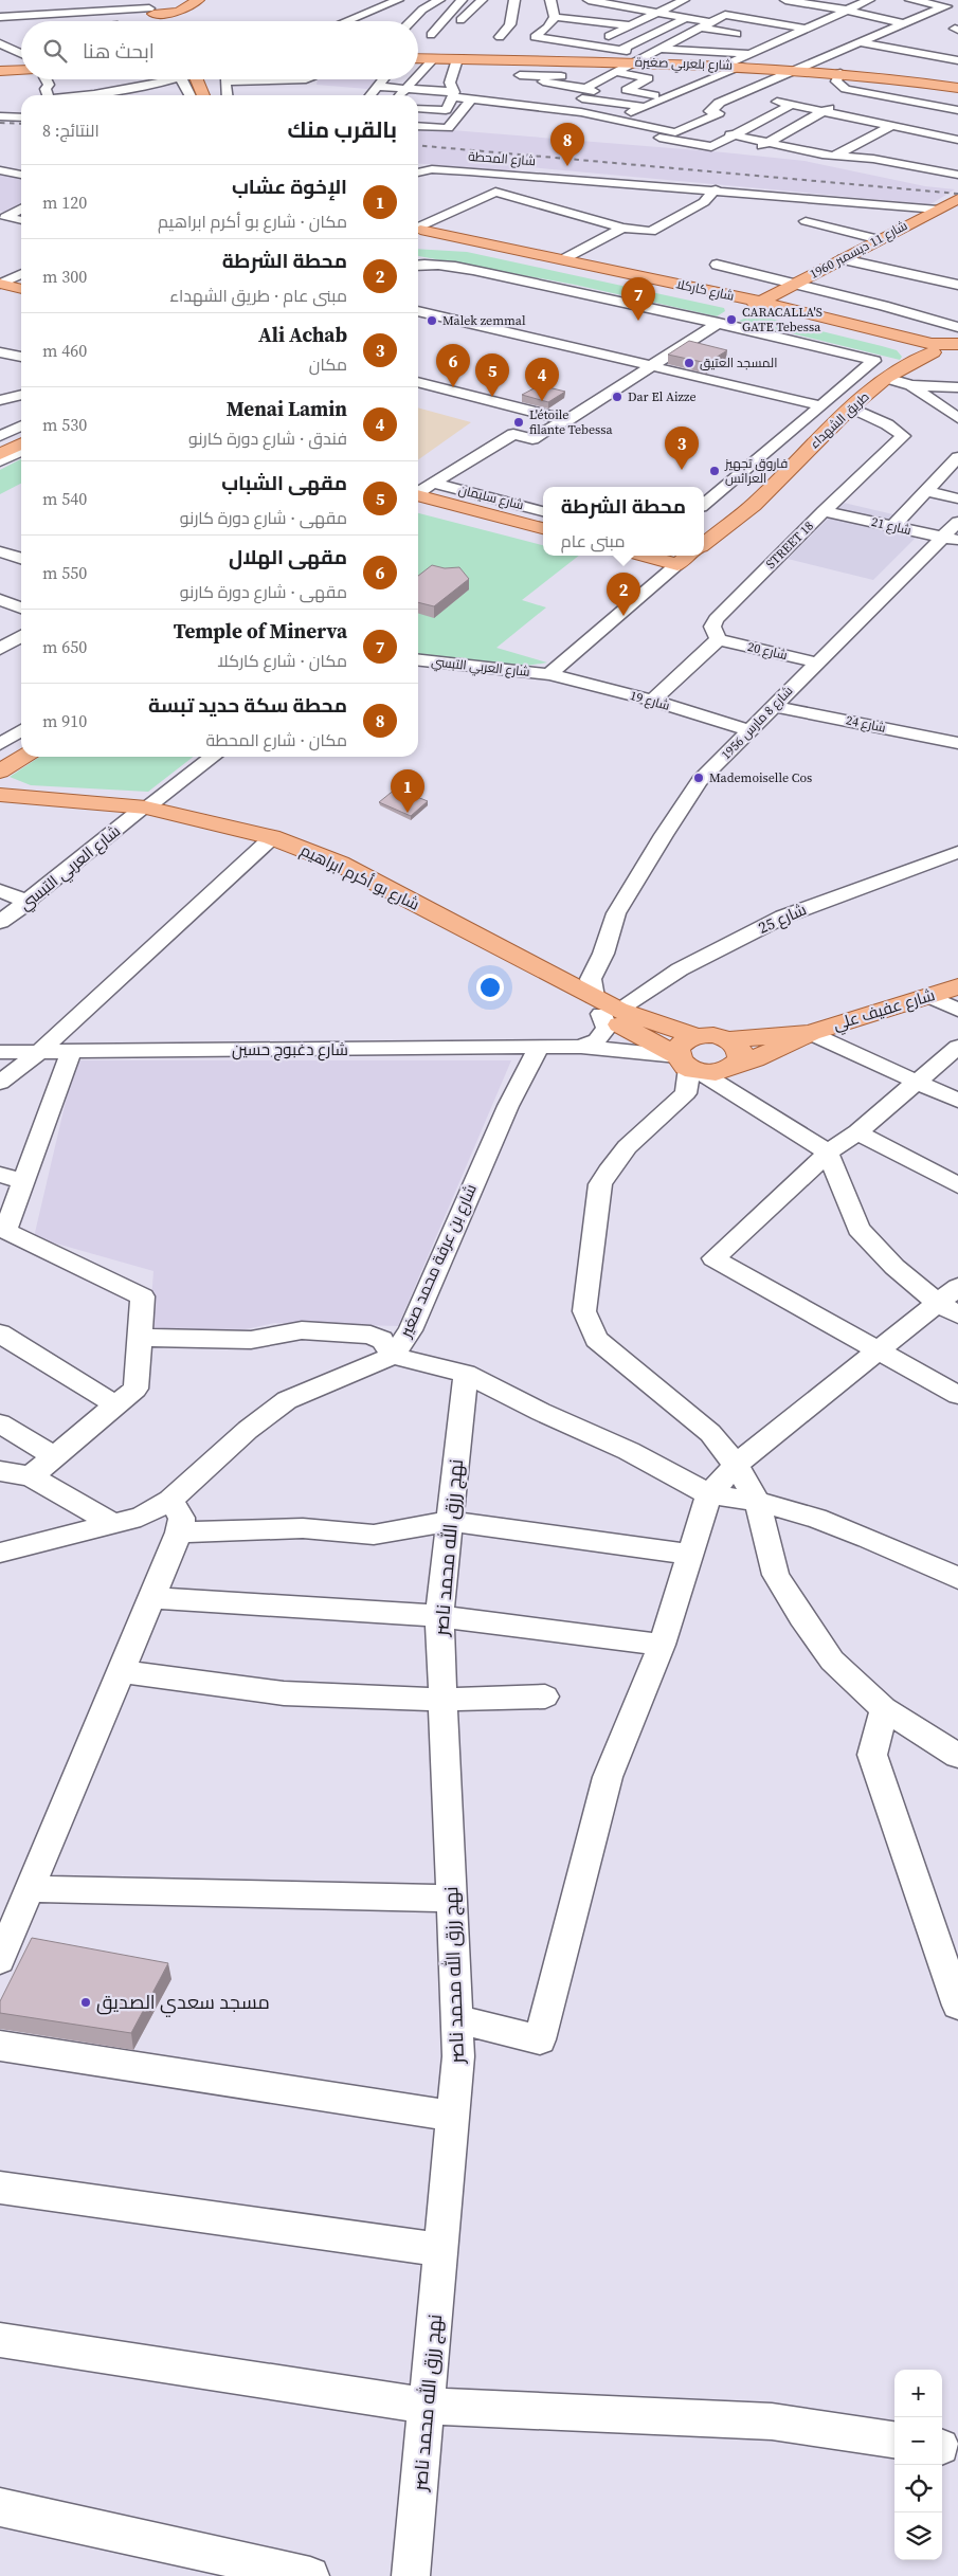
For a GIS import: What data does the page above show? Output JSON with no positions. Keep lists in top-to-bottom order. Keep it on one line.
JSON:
{"streets":{"main road":["شارع بلعربي صغيرة","شارع 11 ديسمبر 1960","شارع كاركلا","طريق الشهداء","شارع بو أكرم ابراهيم","شارع عفيف علي"],"street":["شارع المحطة","شارع سليمان","شارع 21","STREET 18","شارع 20","شارع العربي التبسي","شارع 19","شارع 8 مارس 1956","شارع 24","شارع 25","شارع دغبوج حسين","شارع بن عرفة محمد صغير","نهج رزق الله محمد ناصر"]},"crossings":[["شارع المحطة","شارع 11 ديسمبر 1960"],["شارع 11 ديسمبر 1960","شارع كاركلا"],["شارع كاركلا","طريق الشهداء"],["طريق الشهداء","STREET 18"],["شارع 21","STREET 18"],["شارع 21","شارع 8 مارس 1956"],["STREET 18","شارع 20"],["شارع 20","شارع 8 مارس 1956"],["شارع العربي التبسي","شارع 19"],["شارع العربي التبسي","شارع بو أكرم ابراهيم"],["شارع 19","شارع 8 مارس 1956"],["شارع 8 مارس 1956","شارع 24"],["شارع 8 مارس 1956","شارع بو أكرم ابراهيم"],["شارع 8 مارس 1956","شارع 25"],["شارع بو أكرم ابراهيم","شارع 25"],["شارع بو أكرم ابراهيم","شارع عفيف علي"],["شارع بو أكرم ابراهيم","شارع دغبوج حسين"],["شارع عفيف علي","شارع دغبوج حسين"],["شارع دغبوج حسين","شارع بن عرفة محمد صغير"]],"places":["CARACALLA'S GATE Tebessa","Malek zemmal","المسجد العتيق","Dar El Aizze","L'étoile filante Tebessa","فاروق تجهيز العرائس","Mademoiselle Cos","مسجد سعدي الصديق"],"page":{"search":"ابحث هنا","heading":["بالقرب منك","النتائج: 8"],"pins":["8","7","6","5","4","3","2","1"],"list":[{"mark":"1","name":"الإخوة عشاب","note":"مكان · شارع بو أكرم ابراهيم","value":"120 m"},{"mark":"2","name":"محطة الشرطة","note":"مبنى عام · طريق الشهداء","value":"300 m"},{"mark":"3","name":"Ali Achab","note":"مكان","value":"460 m"},{"mark":"4","name":"Menai Lamin","note":"فندق · شارع دورة كارنو","value":"530 m"},{"mark":"5","name":"مقهى الشباب","note":"مقهى · شارع دورة كارنو","value":"540 m"},{"mark":"6","name":"مقهى الهلال","note":"مقهى · شارع دورة كارنو","value":"550 m"},{"mark":"7","name":"Temple of Minerva","note":"مكان · شارع كاركلا","value":"650 m"},{"mark":"8","name":"محطة سكة حديد تبسة","note":"مكان · شارع المحطة","value":"910 m"}],"popup":["محطة الشرطة","مبنى عام"],"map_buttons":["+","−"]}}
